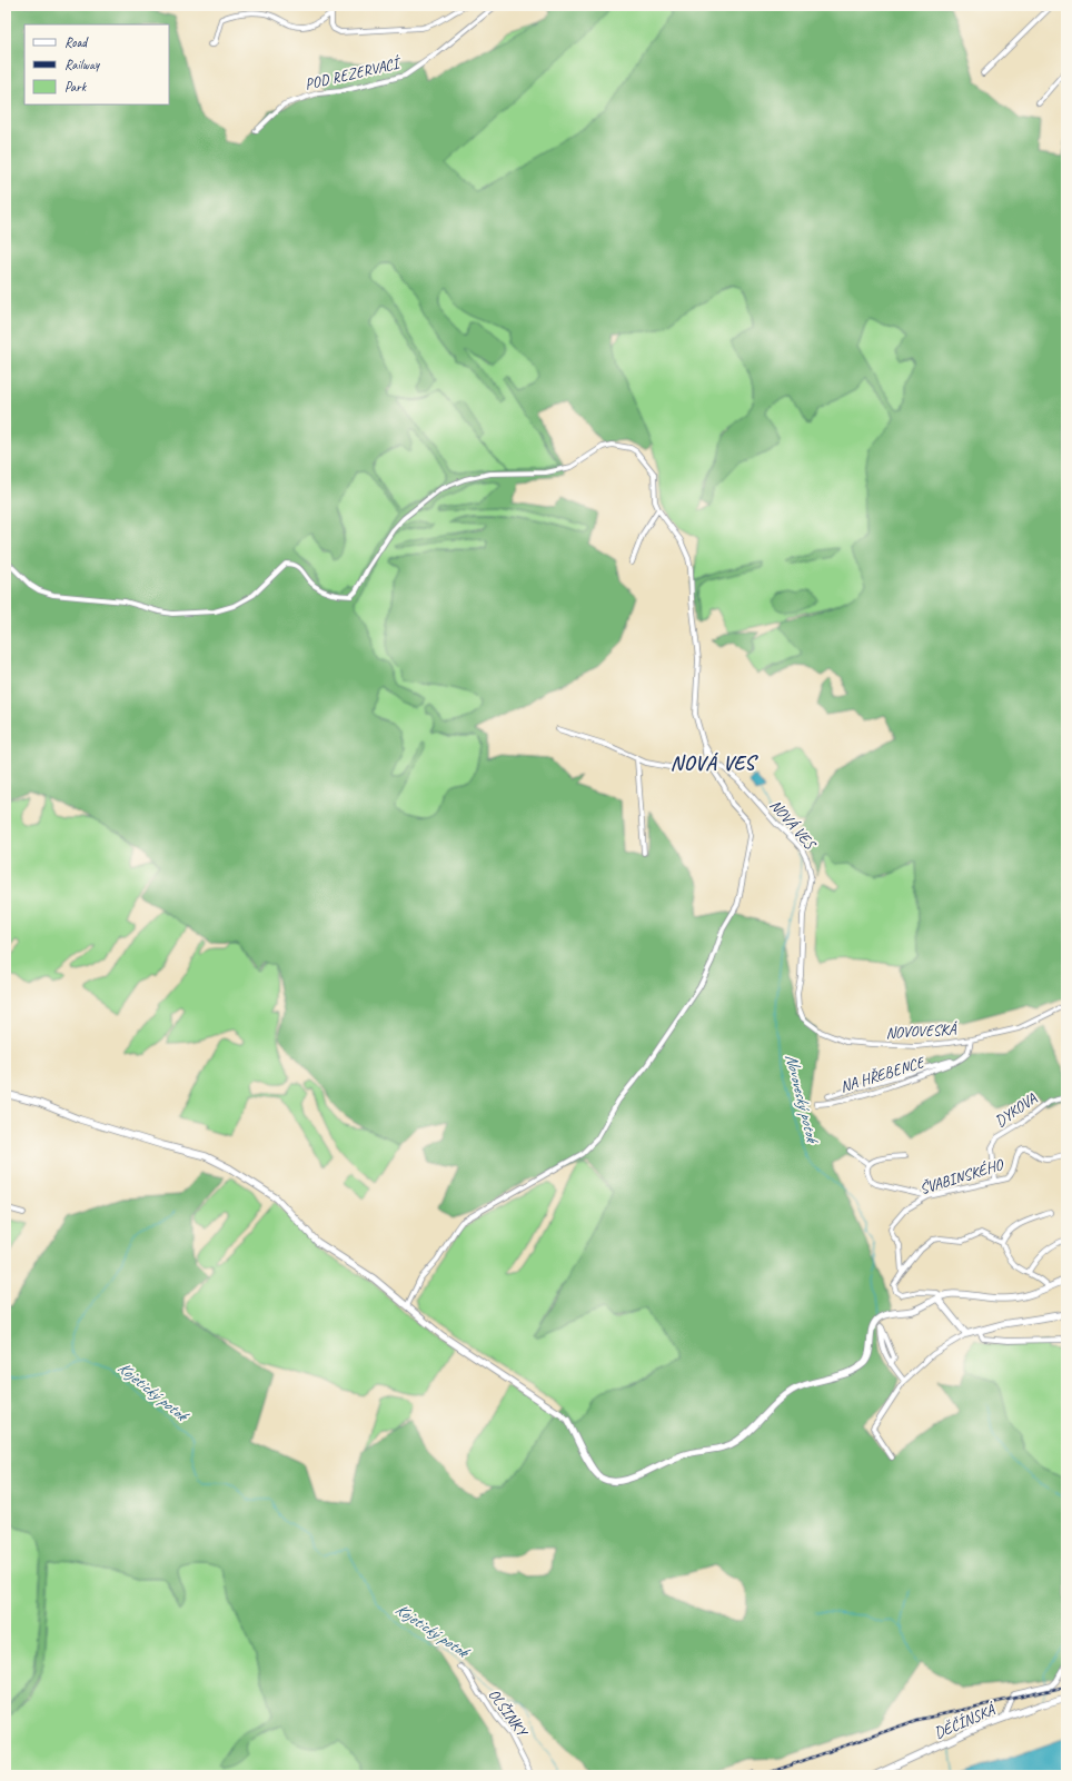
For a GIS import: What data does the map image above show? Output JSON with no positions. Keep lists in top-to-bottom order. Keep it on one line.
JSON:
{"streets":{"street":["POD REZERVACÍ","NOVÁ VES","NOVOVESKÁ","NA HŘEBENCE","DYKOVA","ŠVABINSKÉHO","OLŠINKY","DĚČÍNSKÁ"]},"crossings":[["NOVÁ VES","NOVOVESKÁ"],["NOVOVESKÁ","NA HŘEBENCE"],["DYKOVA","ŠVABINSKÉHO"]],"districts":["NOVÁ VES"],"water":["Novoveský potok","Kojetický potok"],"legend":["Road","Railway","Park"]}
